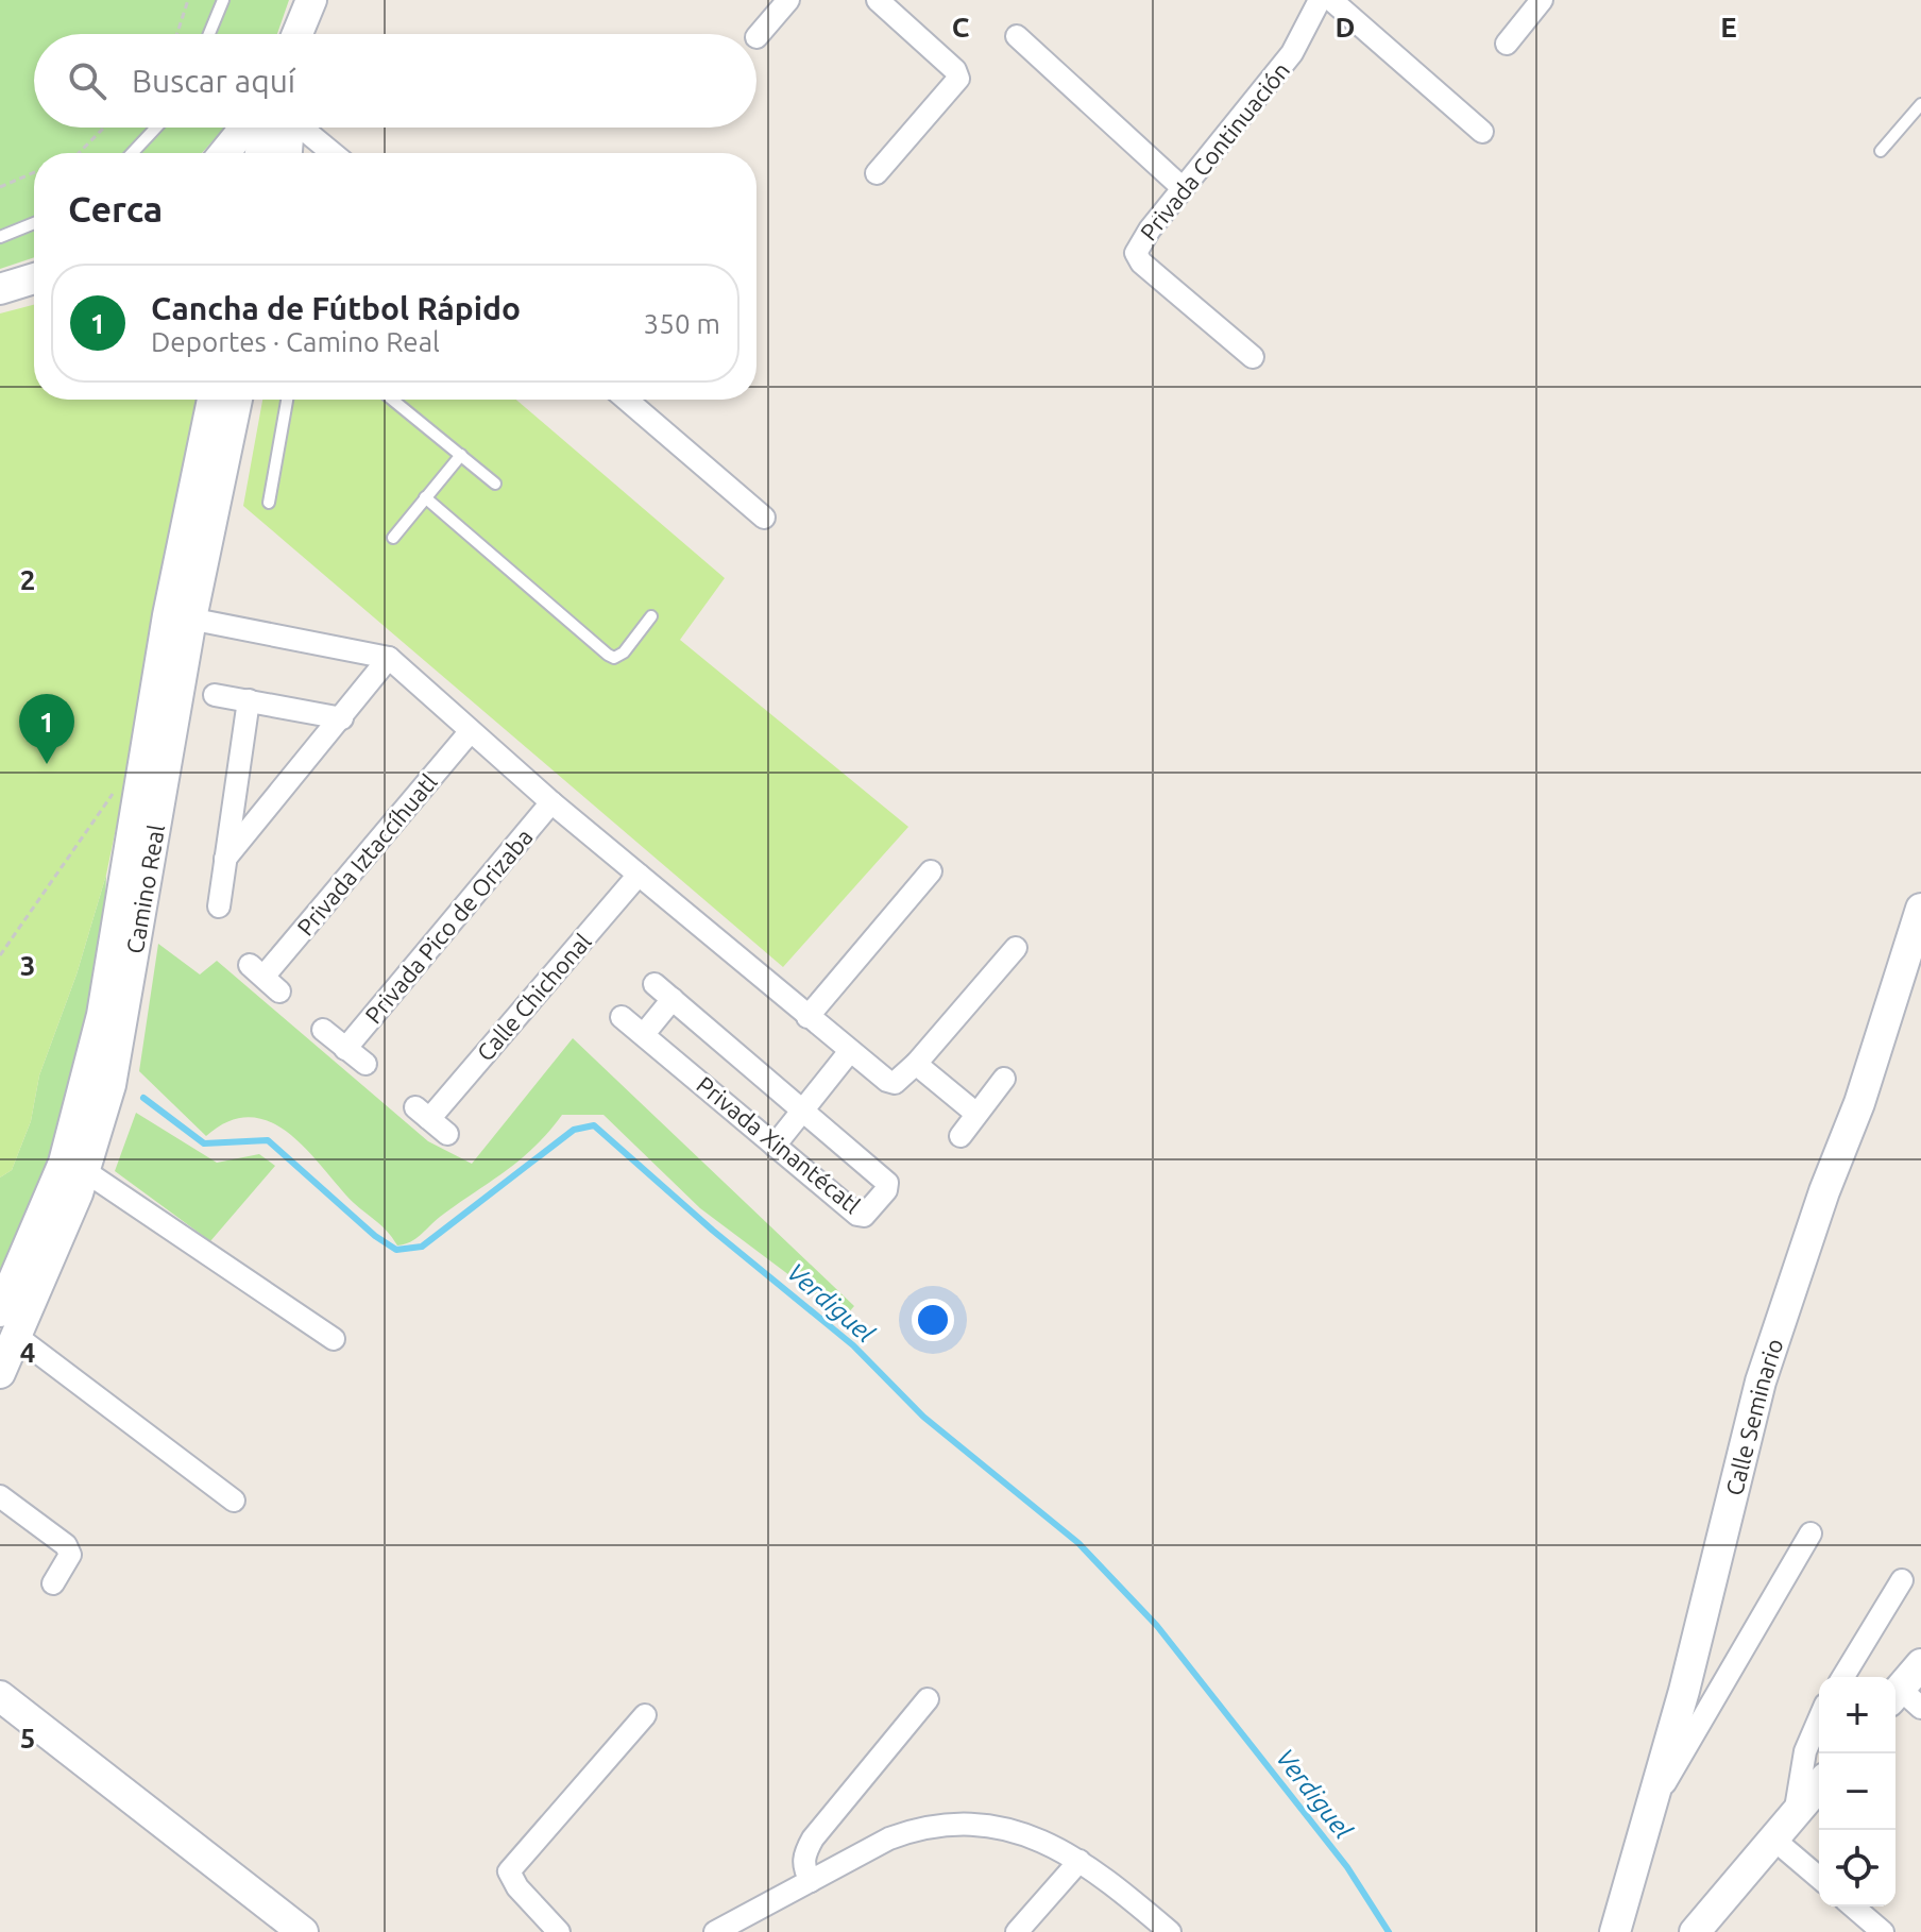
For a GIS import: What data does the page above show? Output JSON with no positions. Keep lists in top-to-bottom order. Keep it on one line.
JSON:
{"streets":{"main road":["Camino Real","Calle Seminario"],"street":["Privada Continuación","Privada Iztaccíhuatl","Privada Pico de Orizaba","Calle Chichonal","Privada Xinantécatl"]},"water":["Verdiguel"],"page":{"search":"Buscar aquí","heading":"Cerca","list":[{"mark":"1","name":"Cancha de Fútbol Rápido","note":"Deportes · Camino Real","value":"350 m"}],"pins":"1","map_buttons":["+","−"]},"grid":{"columns":["C","D","E"],"rows":["2","3","4","5"]}}
